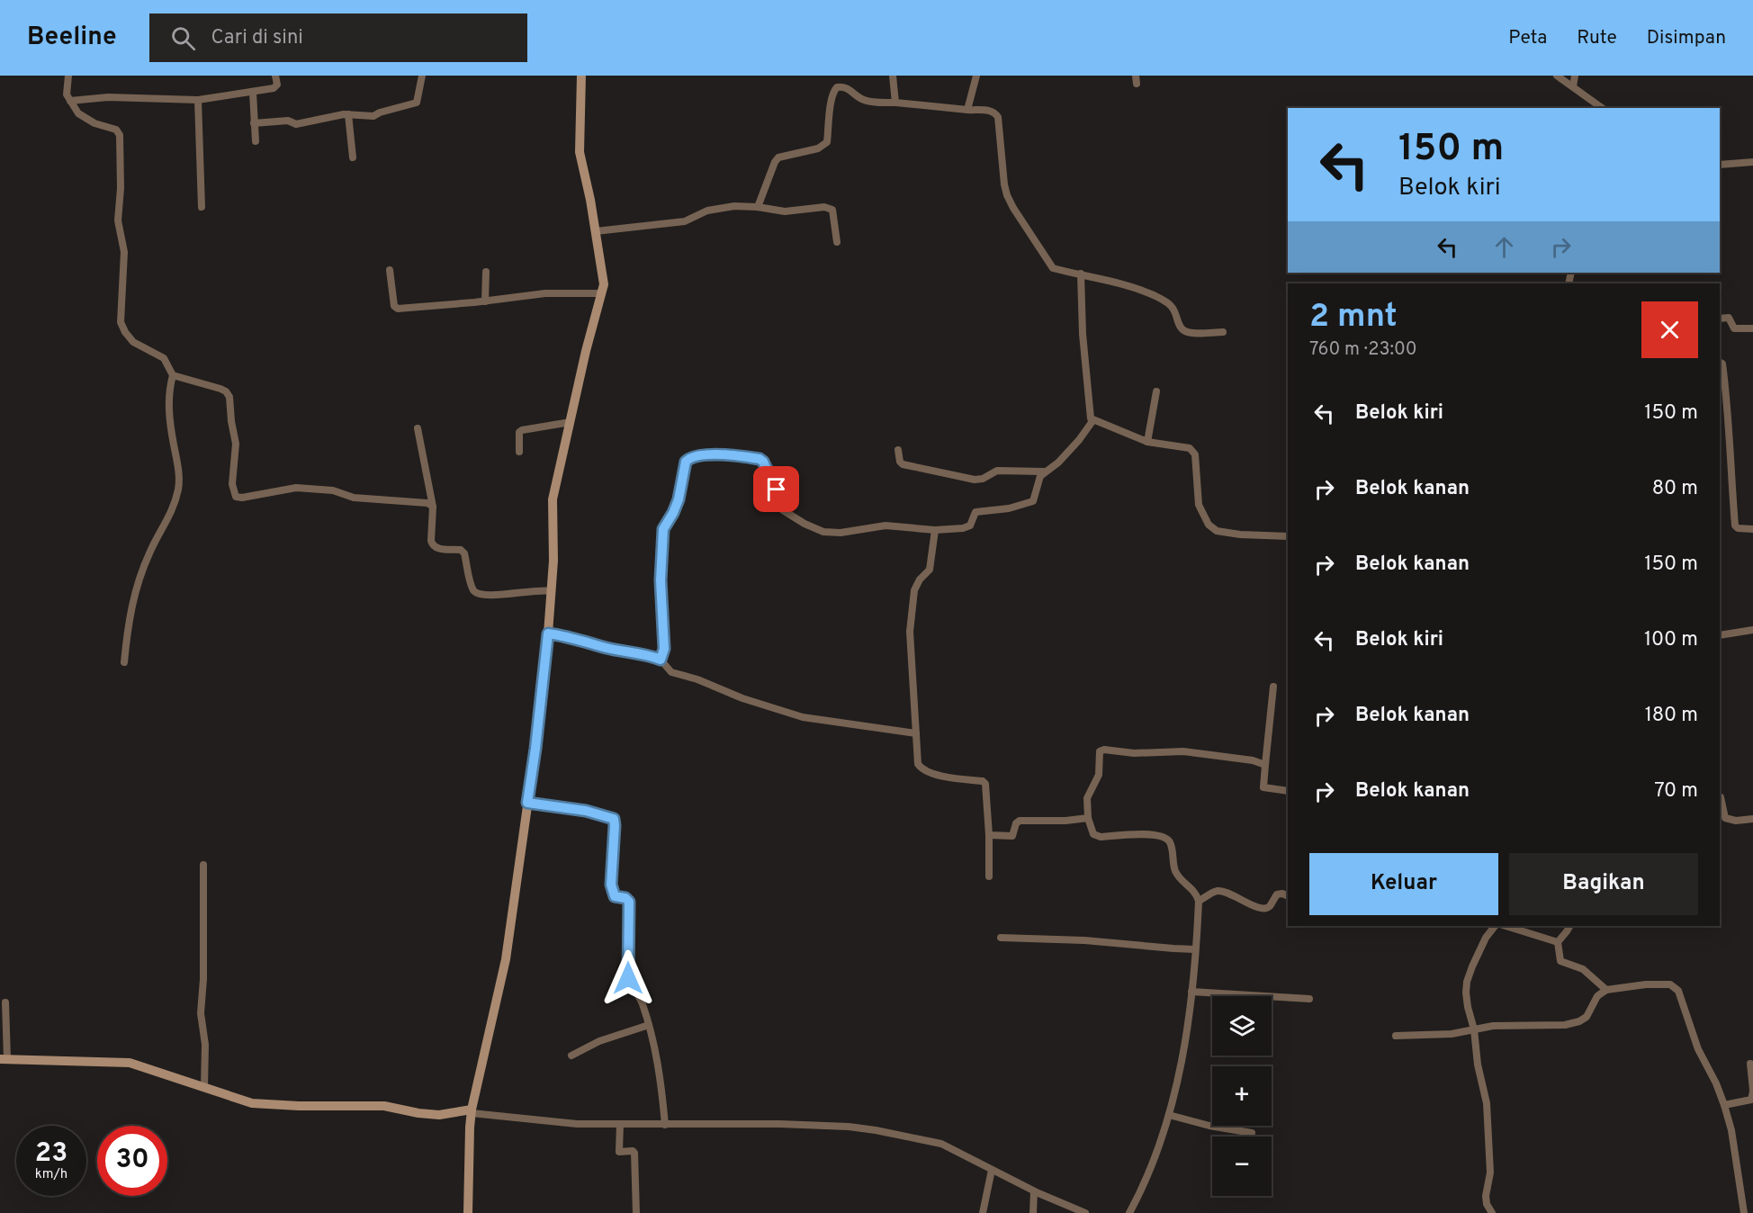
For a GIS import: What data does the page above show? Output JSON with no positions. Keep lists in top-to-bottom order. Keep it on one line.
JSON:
{"page":{"header":"Beeline","search":"Cari di sini","nav":["Peta","Rute","Disimpan"],"turn":["150 m","Belok kiri"],"heading":["2 mnt","760 m · 23:00"],"list":[{"name":"Belok kiri","value":"150 m"},{"name":"Belok kanan","value":"80 m"},{"name":"Belok kanan","value":"150 m"},{"name":"Belok kiri","value":"100 m"},{"name":"Belok kanan","value":"180 m"},{"name":"Belok kanan","value":"70 m"}],"buttons":["Keluar","Bagikan"],"map_buttons":["+","−"],"speed":"23 km/h","limit":"30"}}
